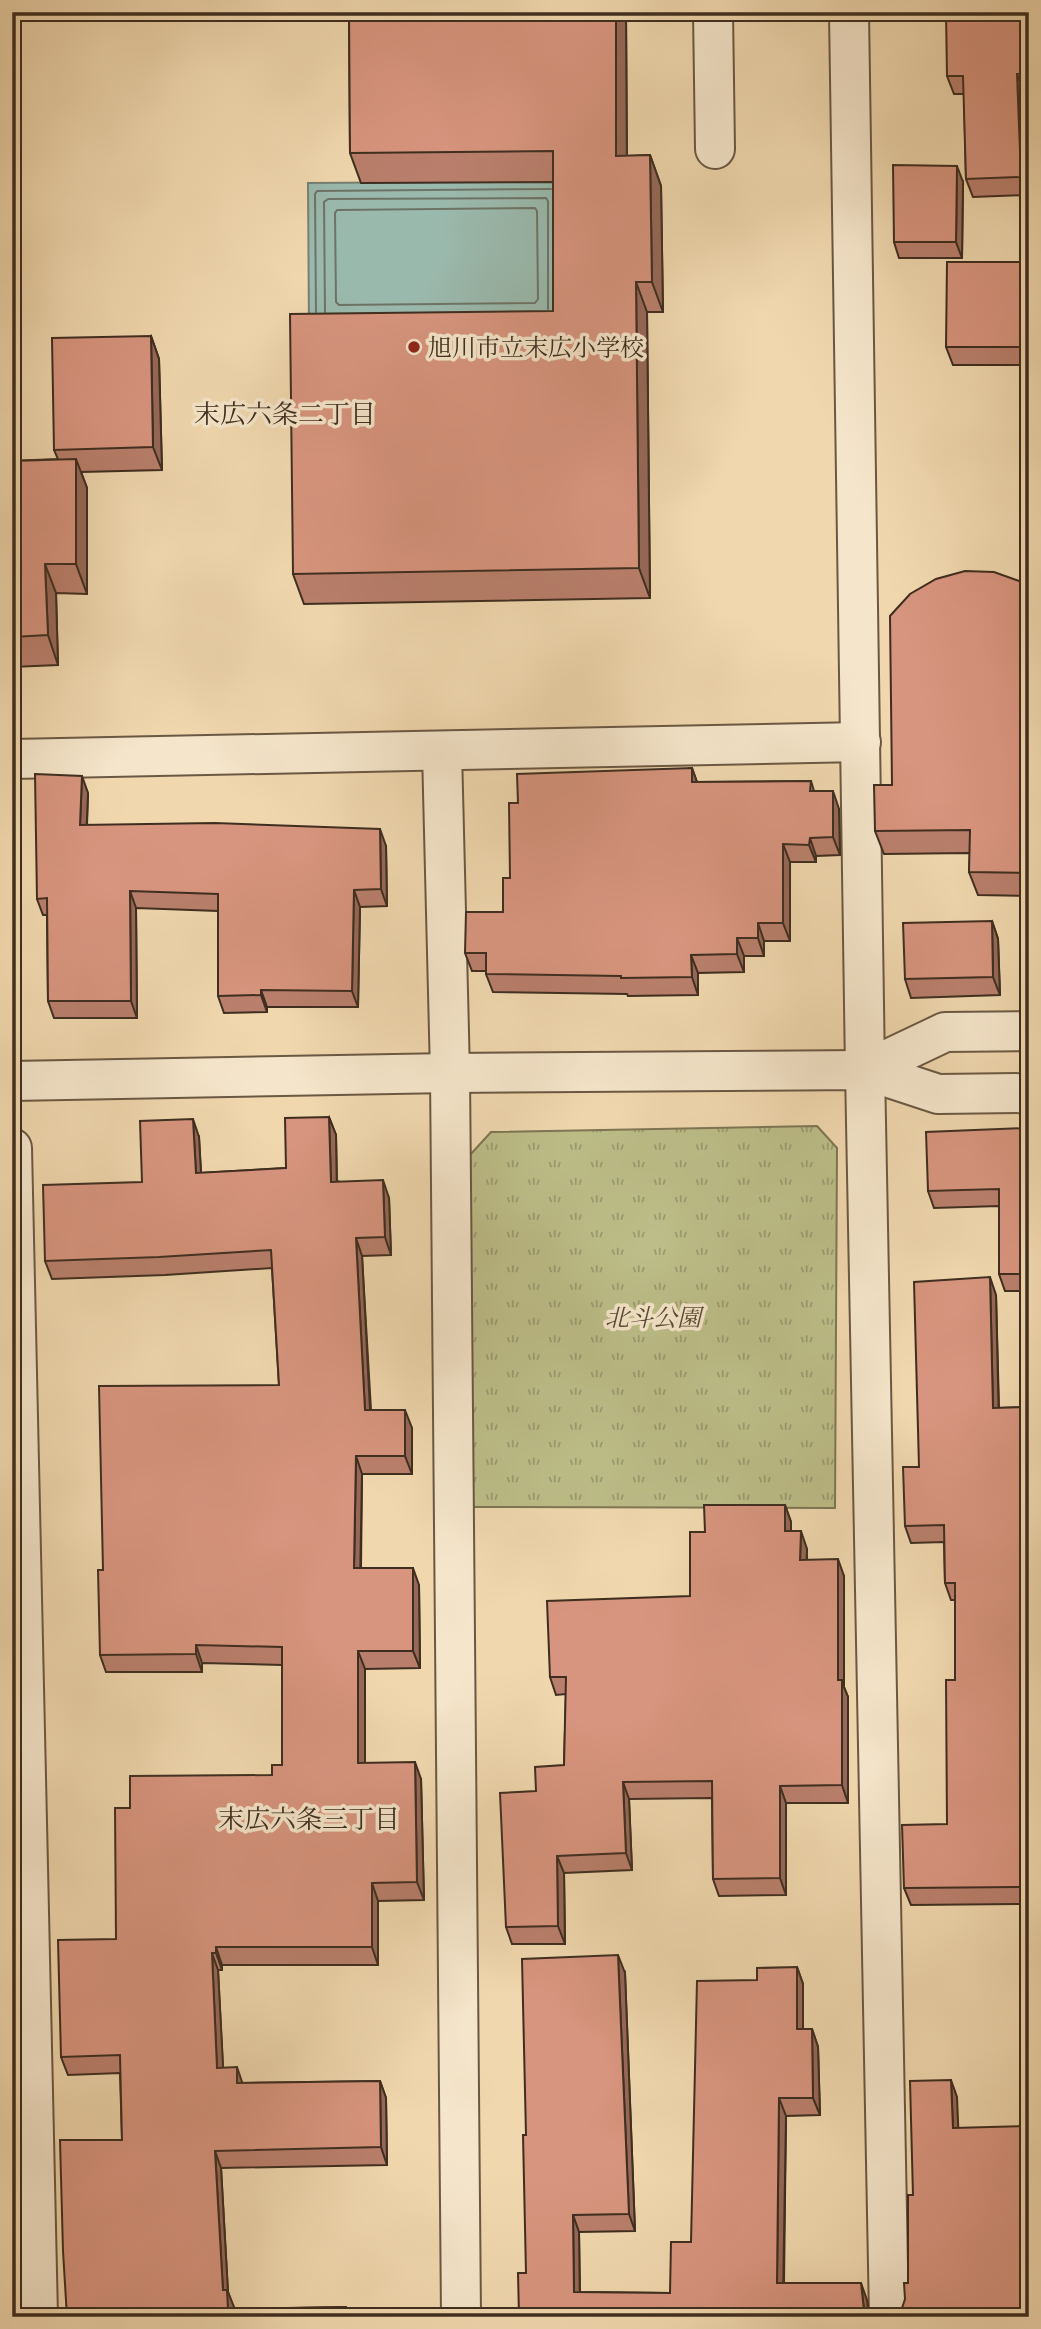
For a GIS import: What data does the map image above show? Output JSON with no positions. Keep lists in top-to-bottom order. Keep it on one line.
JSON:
{"districts":["末広六条二丁目","末広六条三丁目"],"parks":["北斗公園"],"places":["旭川市立末広小学校"]}
